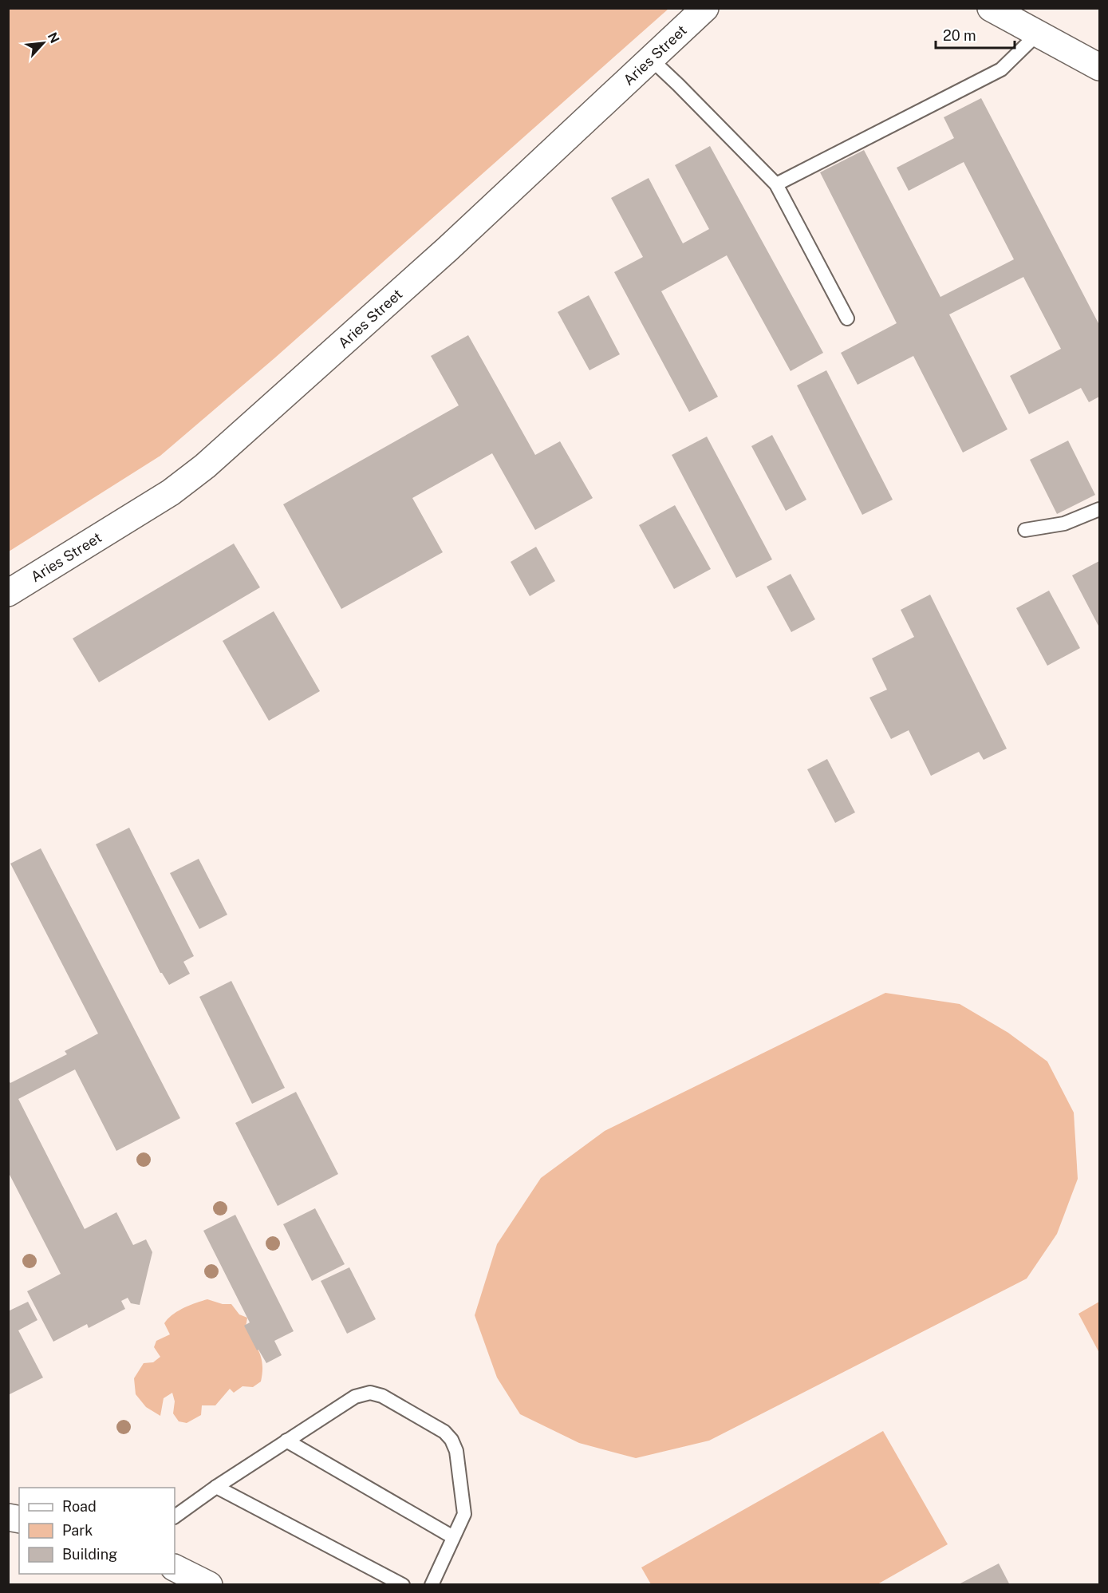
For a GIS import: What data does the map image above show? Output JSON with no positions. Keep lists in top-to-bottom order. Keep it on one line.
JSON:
{"streets":{"street":["Aries Street"]},"legend":["Road","Park","Building"],"scale_bar":"20 m","north":"top right"}
